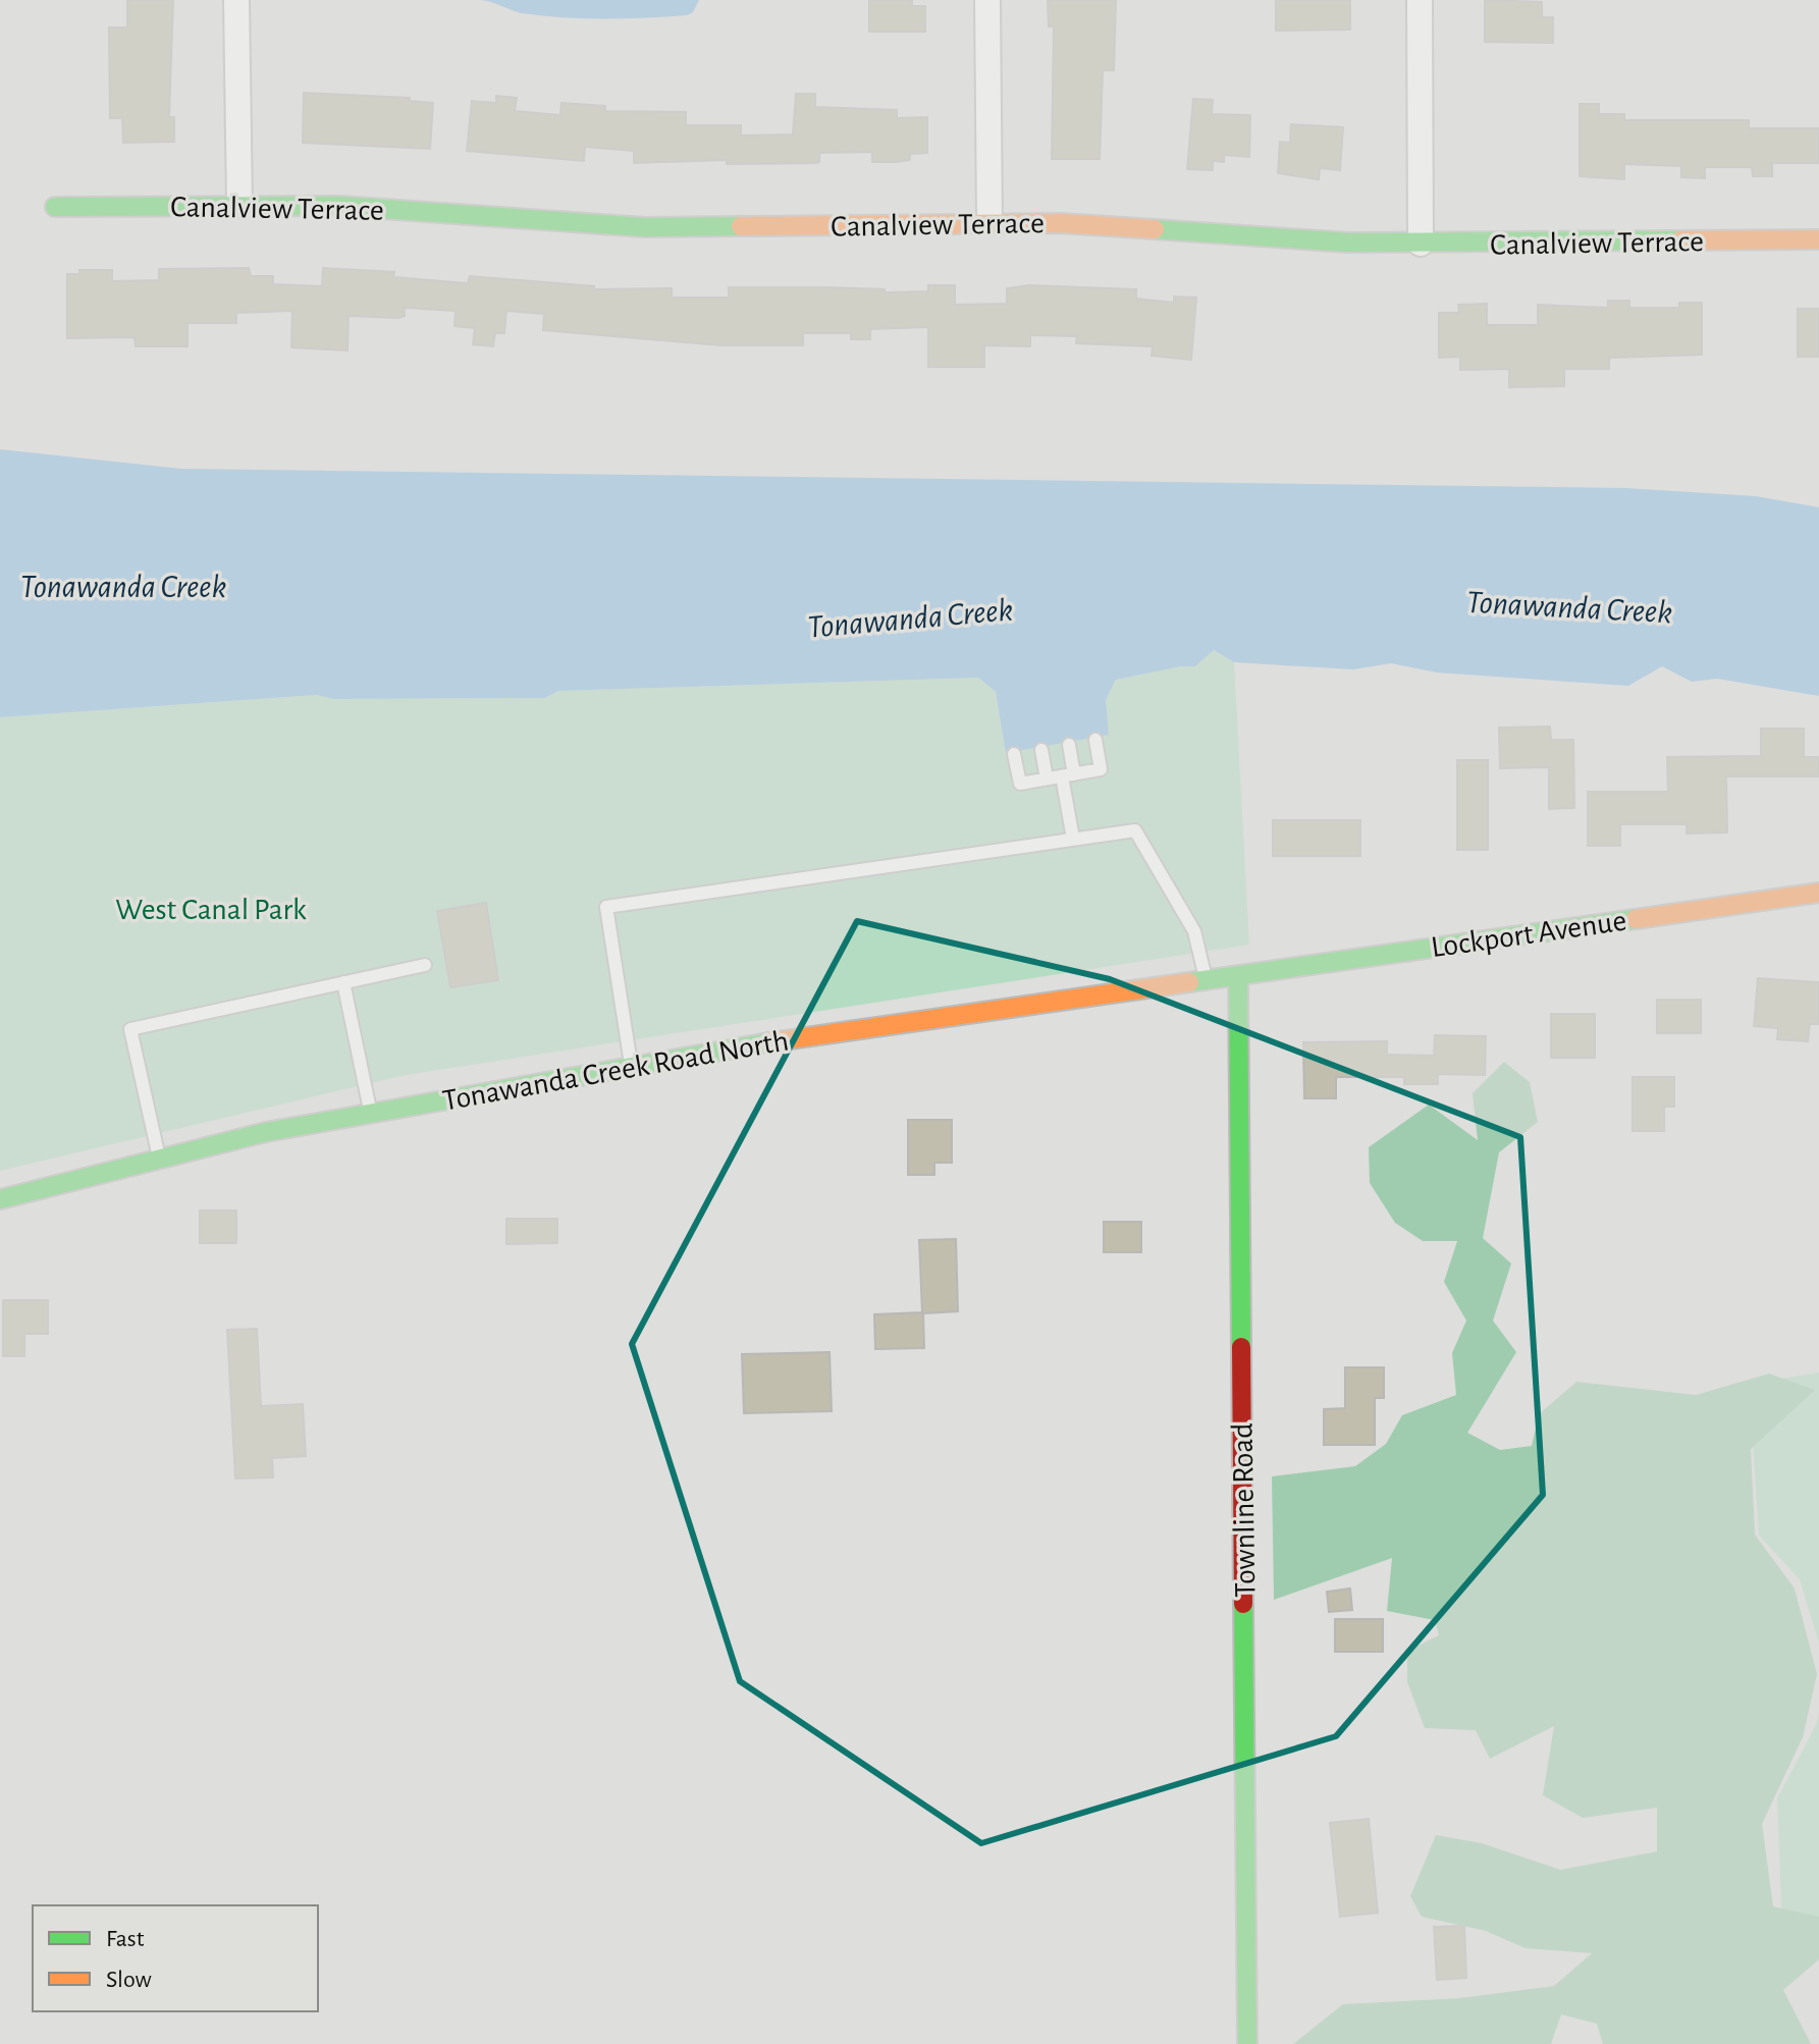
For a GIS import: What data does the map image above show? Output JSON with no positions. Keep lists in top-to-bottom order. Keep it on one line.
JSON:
{"streets":{"street":["Canalview Terrace","Lockport Avenue","Tonawanda Creek Road North","Townline Road"]},"crossings":[["Lockport Avenue","Tonawanda Creek Road North"],["Lockport Avenue","Townline Road"],["Tonawanda Creek Road North","Townline Road"]],"water":["Tonawanda Creek"],"parks":["West Canal Park"],"legend":["Fast","Slow"]}
